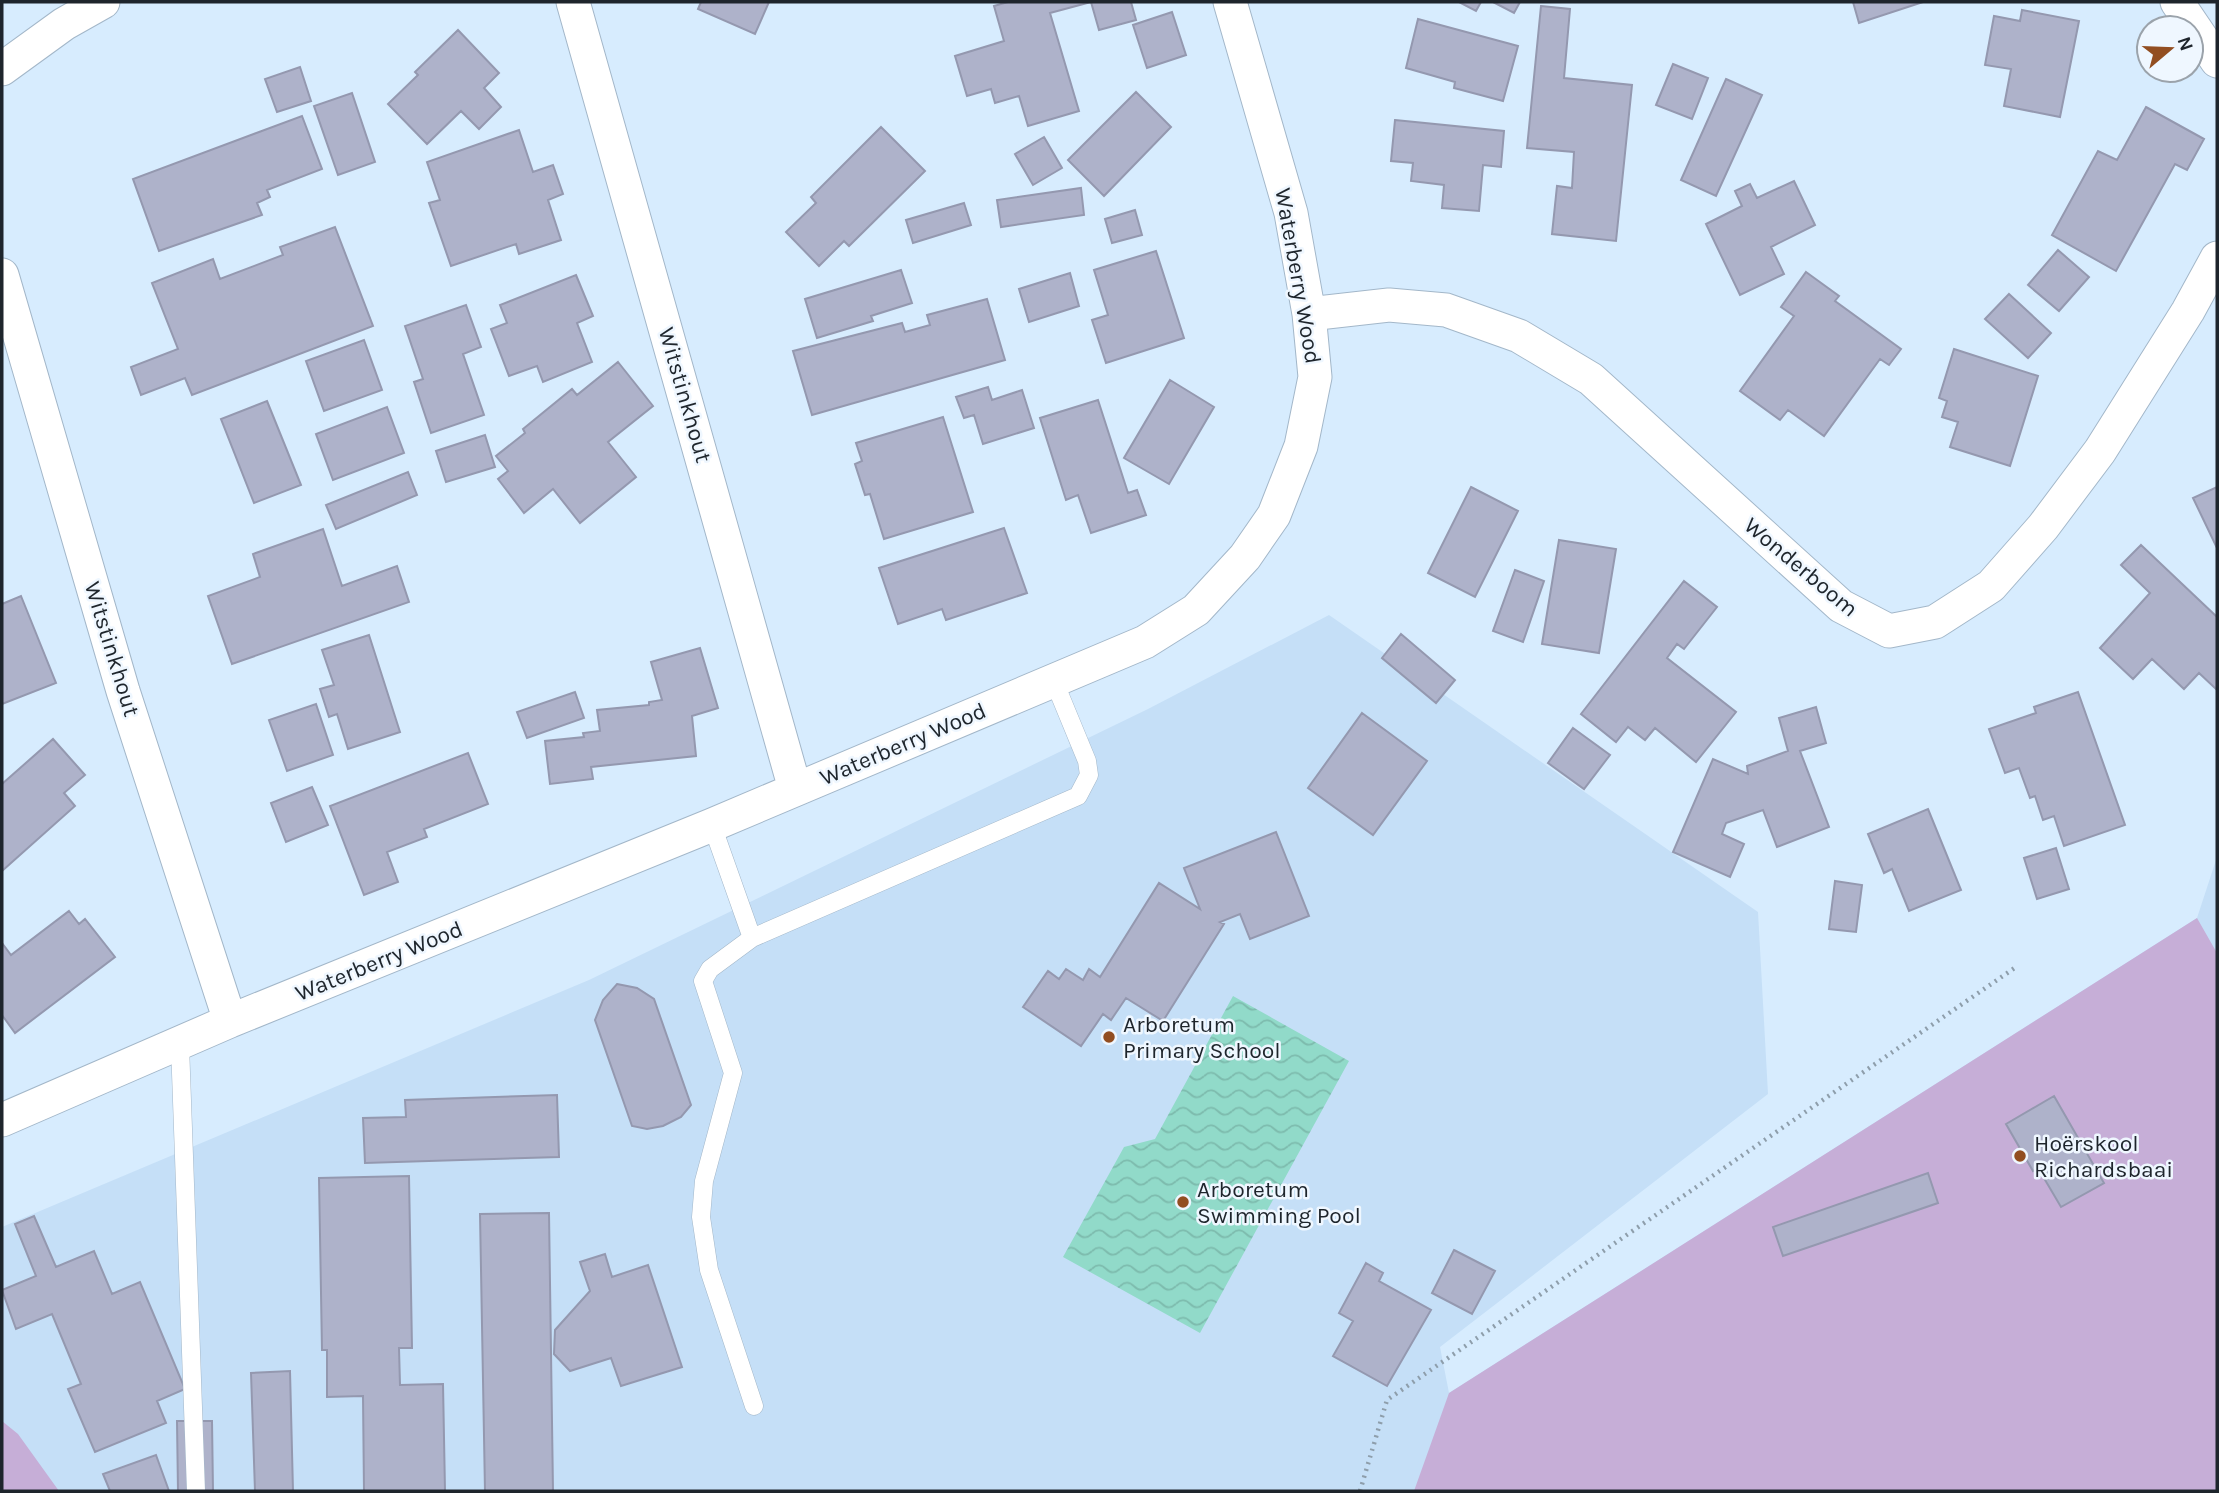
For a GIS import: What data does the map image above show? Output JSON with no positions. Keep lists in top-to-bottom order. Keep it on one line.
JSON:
{"streets":{"street":["Waterberry Wood","Witstinkhout","Wonderboom"]},"crossings":[["Waterberry Wood","Witstinkhout"],["Waterberry Wood","Wonderboom"]],"places":["Arboretum Primary School","Hoërskool Richardsbaai","Arboretum Swimming Pool"],"north":"right"}
